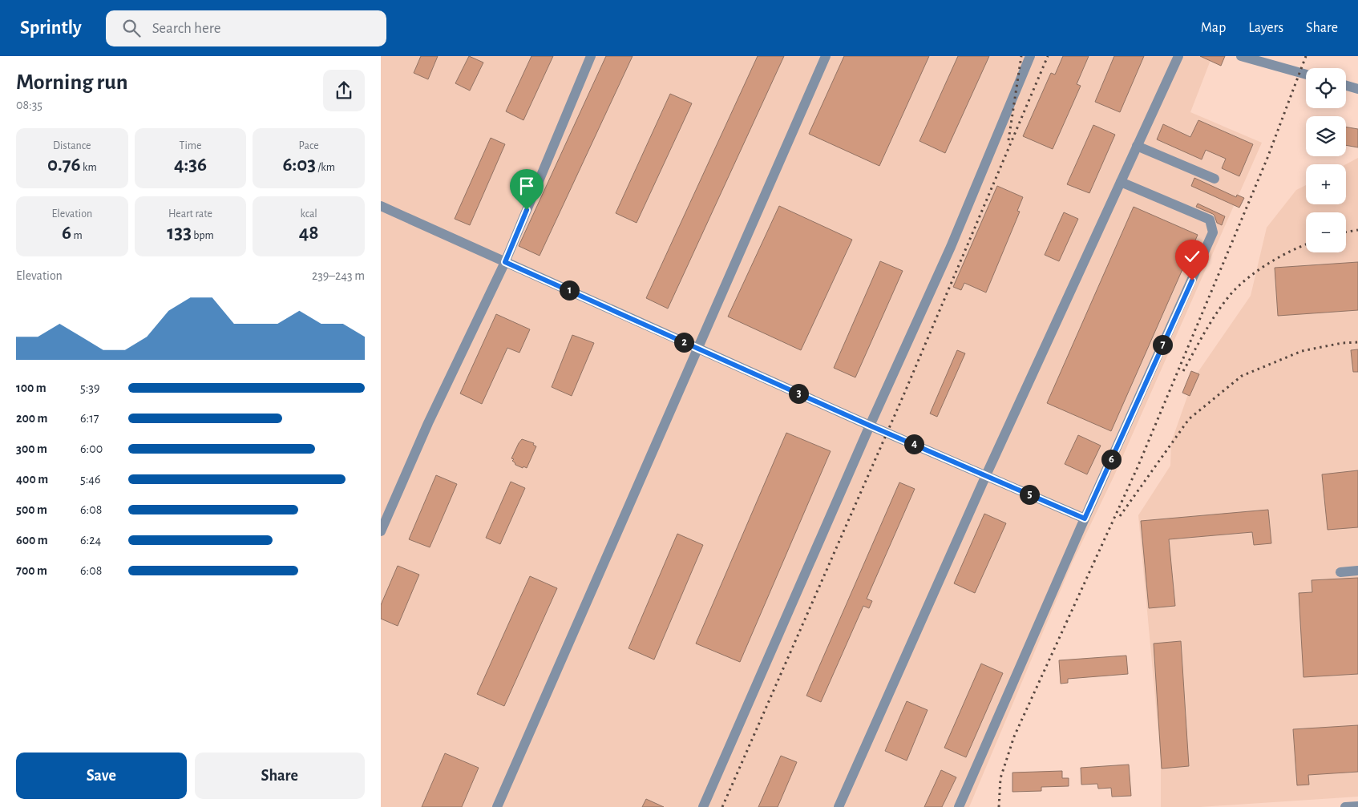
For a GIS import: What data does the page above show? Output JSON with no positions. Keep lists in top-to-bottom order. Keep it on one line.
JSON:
{"page":{"header":"Sprintly","search":"Search here","nav":["Map","Layers","Share"],"heading":["Morning run","08:35"],"map_buttons":["+","−"],"stats":[["Distance","0.76 km"],["Time","4:36"],["Pace","6:03 /km"],["Elevation","6 m"],["Heart rate","133 bpm"],["kcal","48"]],"chart":["Elevation","239–243 m"],"pins":["1","2","7","3","4","6","5"],"list":[{"name":"100 m","note":"5:39"},{"name":"200 m","note":"6:17"},{"name":"300 m","note":"6:00"},{"name":"400 m","note":"5:46"},{"name":"500 m","note":"6:08"},{"name":"600 m","note":"6:24"},{"name":"700 m","note":"6:08"}],"buttons":["Save","Share"]}}
